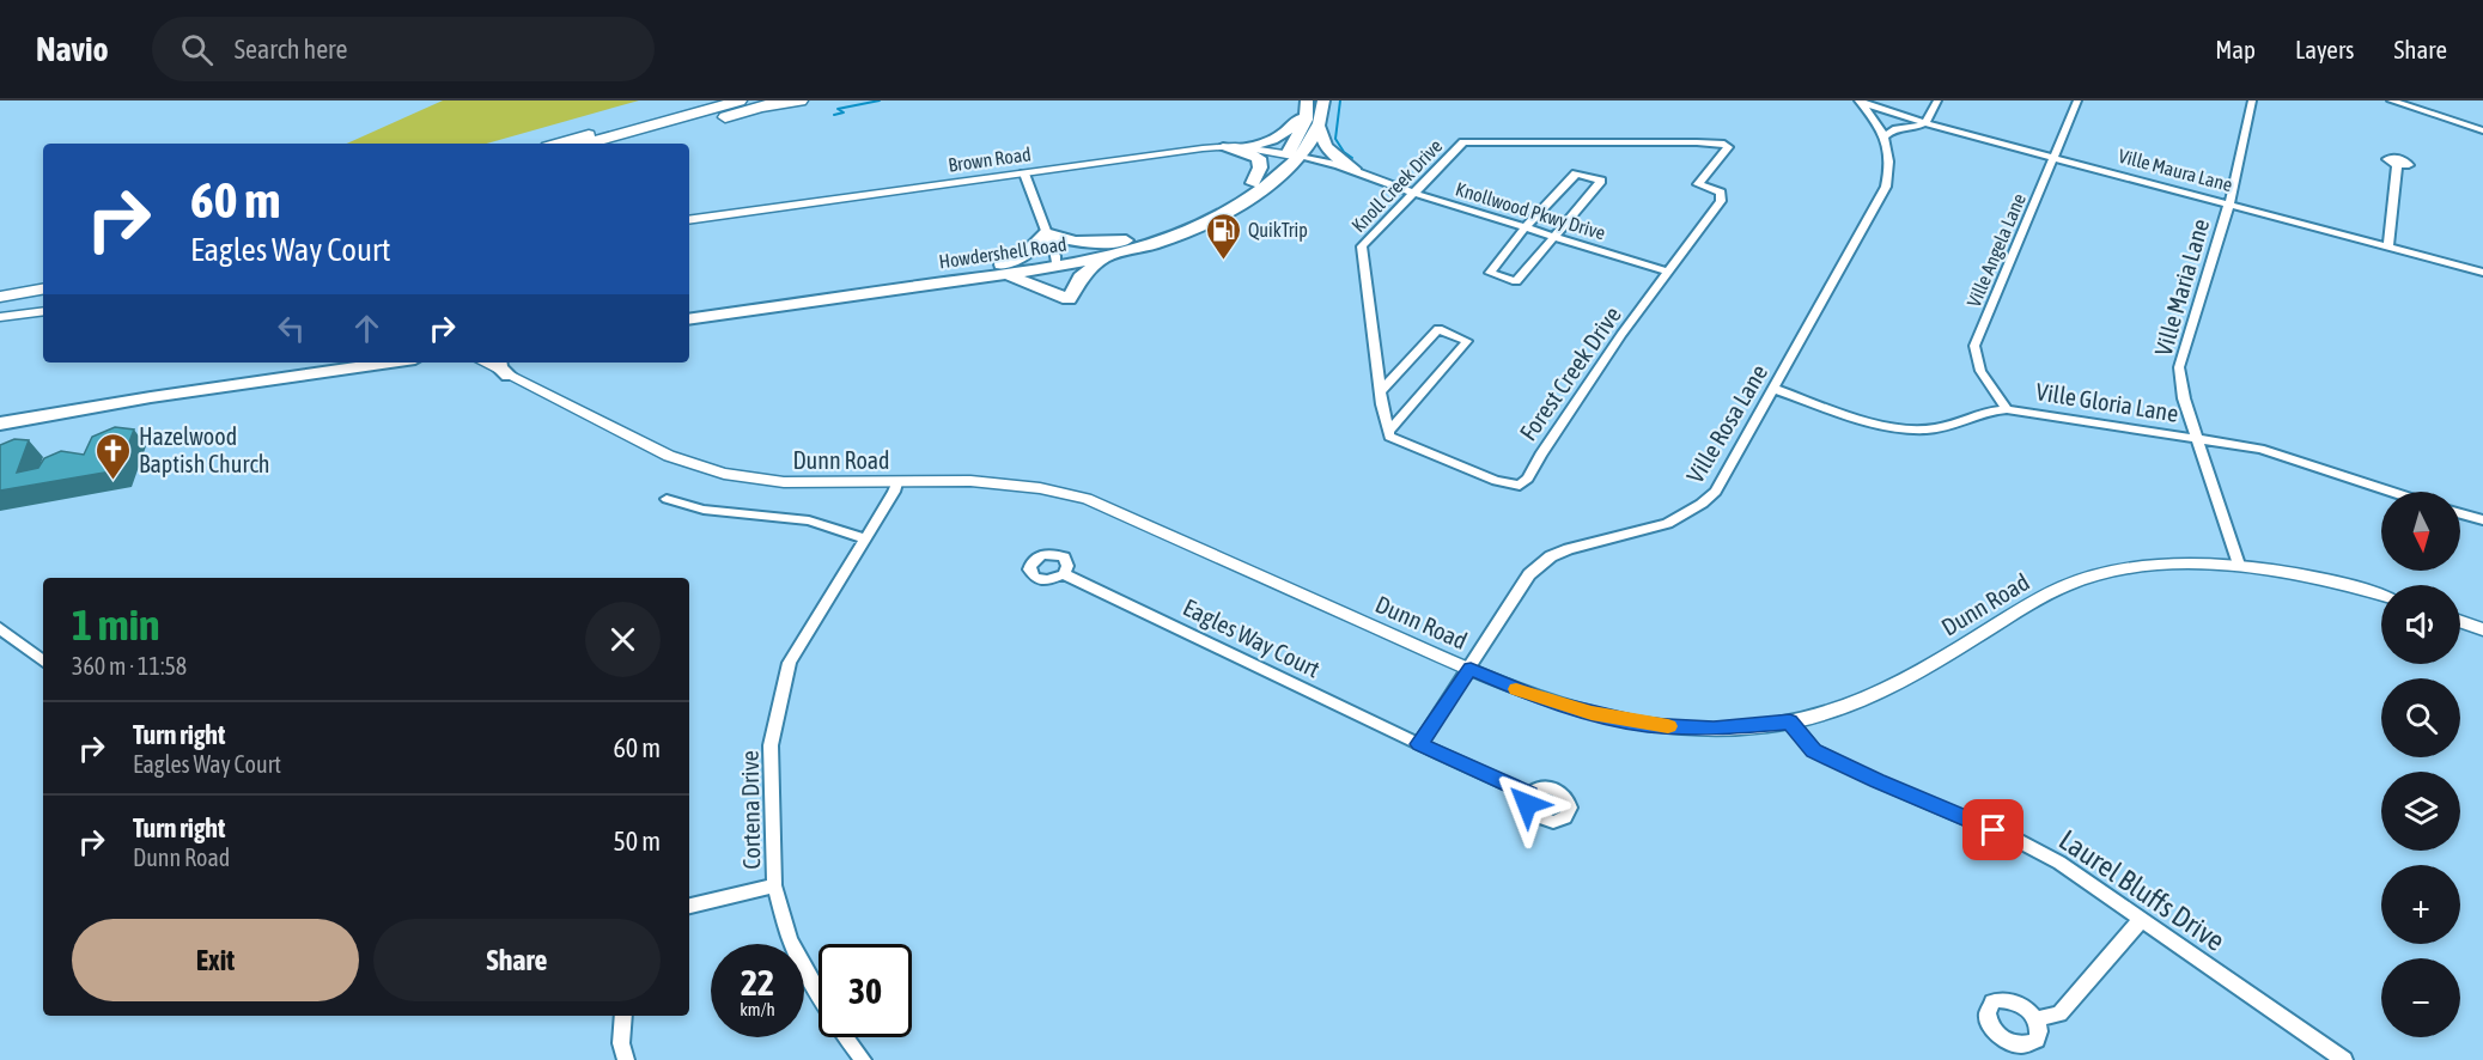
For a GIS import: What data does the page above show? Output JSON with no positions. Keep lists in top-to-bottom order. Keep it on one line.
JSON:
{"streets":{"main road":["Howdershell Road"],"street":["Brown Road","Ville Maura Lane","Knoll Creek Drive","Knollwood Pkwy Drive","Ville Angela Lane","Ville Maria Lane","Forest Creek Drive","Ville Gloria Lane","Ville Rosa Lane","Dunn Road","Eagles Way Court","Cortena Drive","Laurel Bluffs Drive"]},"crossings":[["Brown Road","Knollwood Pkwy Drive"],["Brown Road","Howdershell Road"],["Ville Maura Lane","Ville Angela Lane"],["Ville Maura Lane","Ville Maria Lane"],["Ville Maura Lane","Ville Rosa Lane"],["Knoll Creek Drive","Knollwood Pkwy Drive"],["Knoll Creek Drive","Forest Creek Drive"],["Knollwood Pkwy Drive","Howdershell Road"],["Knollwood Pkwy Drive","Forest Creek Drive"],["Ville Angela Lane","Ville Gloria Lane"],["Ville Maria Lane","Ville Gloria Lane"],["Ville Maria Lane","Dunn Road"],["Ville Gloria Lane","Ville Rosa Lane"],["Ville Rosa Lane","Dunn Road"],["Dunn Road","Cortena Drive"],["Dunn Road","Laurel Bluffs Drive"]],"places":{"fuel station":["QuikTrip"],"church":["Hazelwood Baptish Church"]},"north":"bottom","page":{"header":"Navio","search":"Search here","nav":["Map","Layers","Share"],"turn":["60 m","Eagles Way Court"],"map_buttons":["+","−"],"heading":["1 min","360 m · 11:58"],"list":[{"name":"Turn right","note":"Eagles Way Court","value":"60 m"},{"name":"Turn right","note":"Dunn Road","value":"50 m"}],"buttons":["Exit","Share"],"speed":"22 km/h","limit":"30"}}
